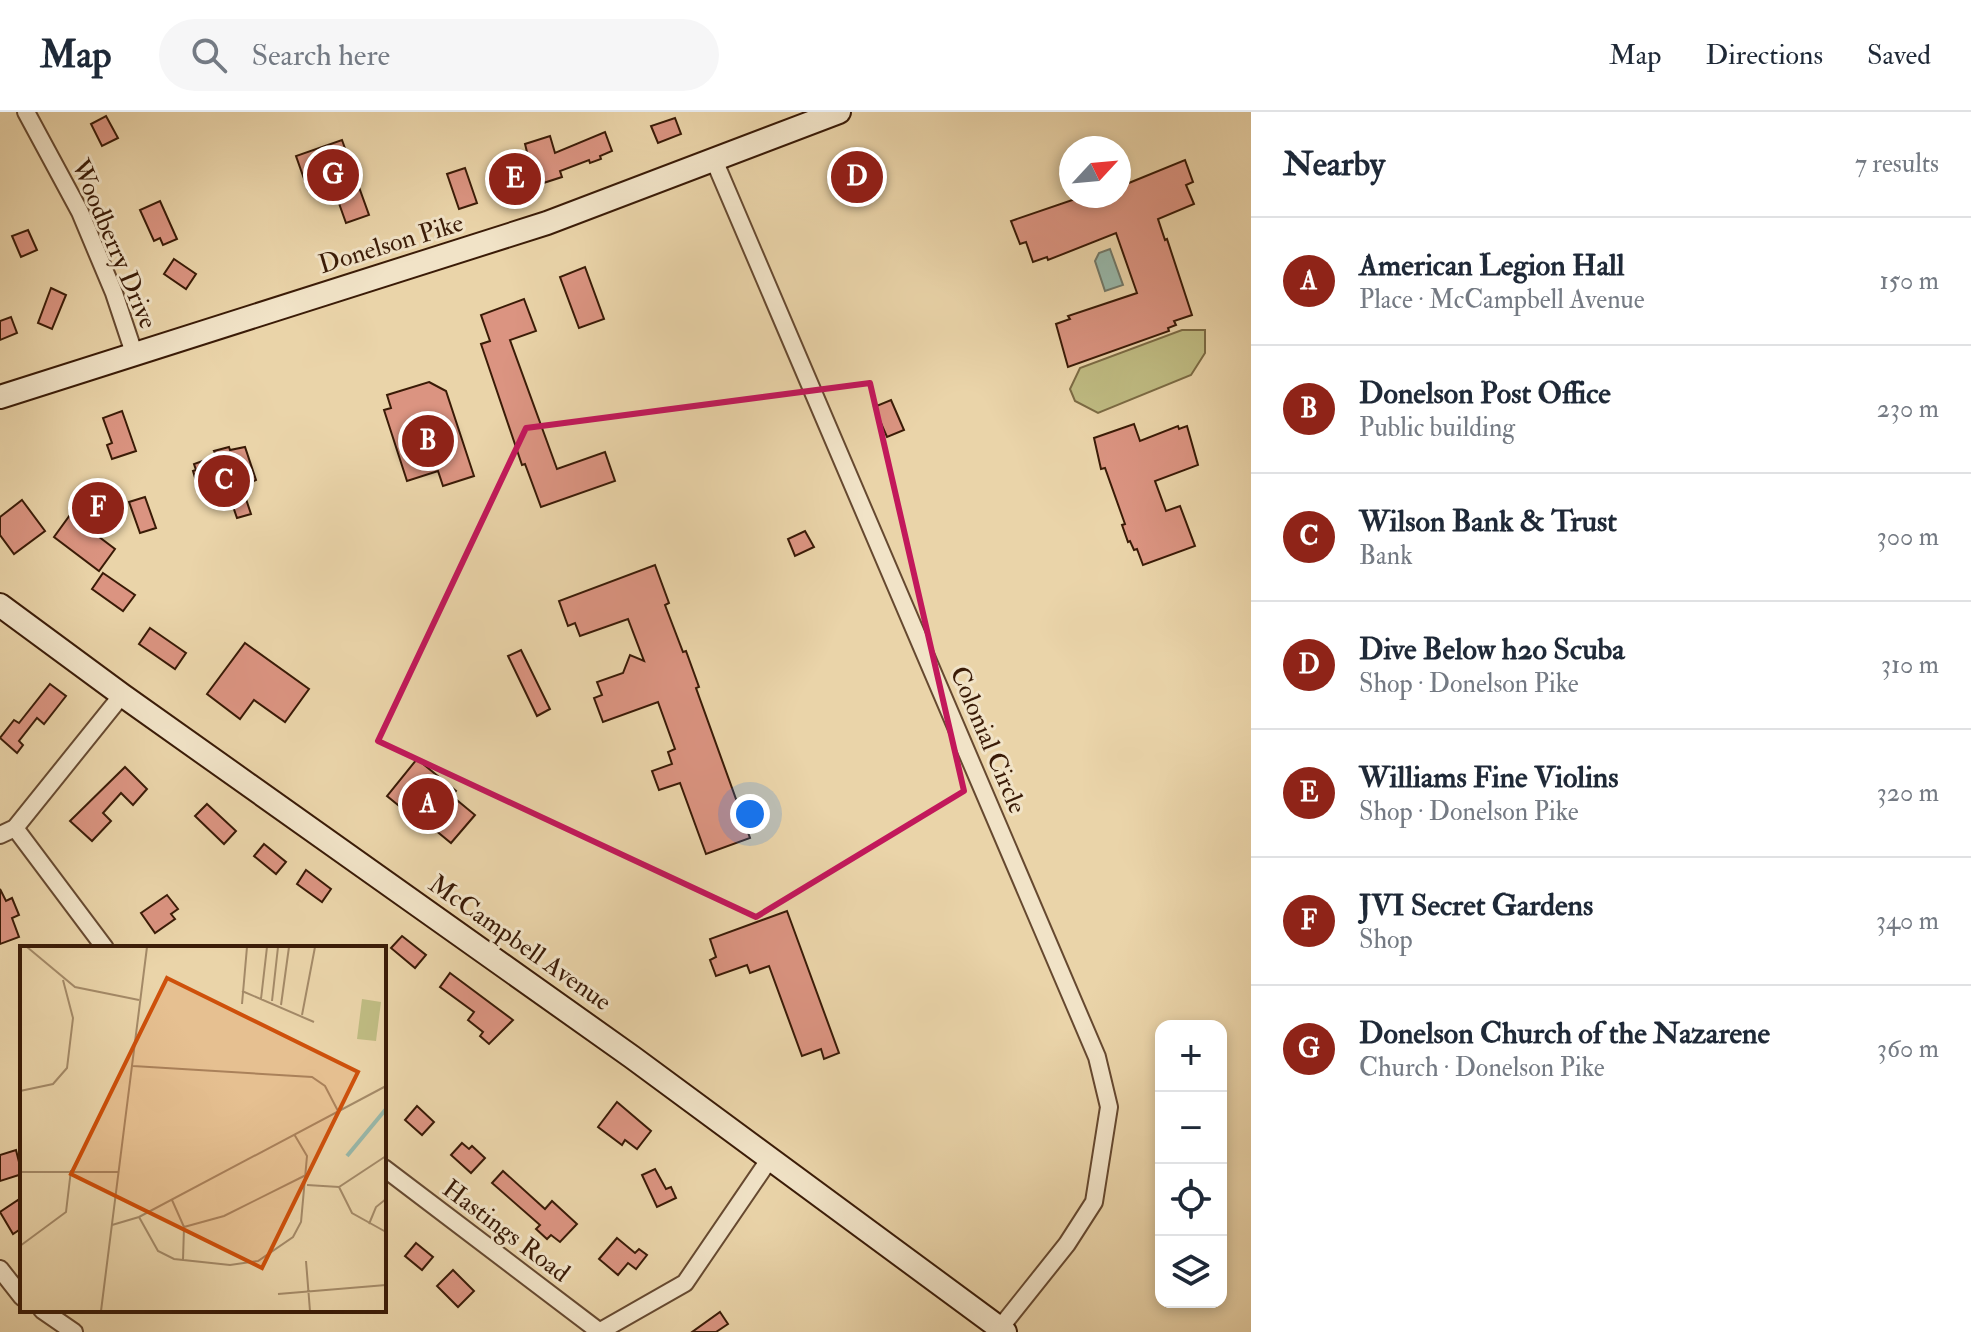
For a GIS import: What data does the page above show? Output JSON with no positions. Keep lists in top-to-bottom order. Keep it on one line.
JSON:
{"streets":{"street":["Woodberry Drive","Donelson Pike","Colonial Circle","McCampbell Avenue","Hastings Road"]},"crossings":[["Woodberry Drive","Donelson Pike"],["Donelson Pike","Colonial Circle"],["Colonial Circle","McCampbell Avenue"]],"north":"top right","page":{"header":"Map","search":"Search here","nav":["Map","Directions","Saved"],"heading":["Nearby","7 results"],"pins":["G","D","E","B","C","F","A"],"list":[{"mark":"A","name":"American Legion Hall","note":"Place · McCampbell Avenue","value":"150 m"},{"mark":"B","name":"Donelson Post Office","note":"Public building","value":"230 m"},{"mark":"C","name":"Wilson Bank & Trust","note":"Bank","value":"300 m"},{"mark":"D","name":"Dive Below h2o Scuba","note":"Shop · Donelson Pike","value":"310 m"},{"mark":"E","name":"Williams Fine Violins","note":"Shop · Donelson Pike","value":"320 m"},{"mark":"F","name":"JVI Secret Gardens","note":"Shop","value":"340 m"},{"mark":"G","name":"Donelson Church of the Nazarene","note":"Church · Donelson Pike","value":"360 m"}],"map_buttons":["+","−"]}}
